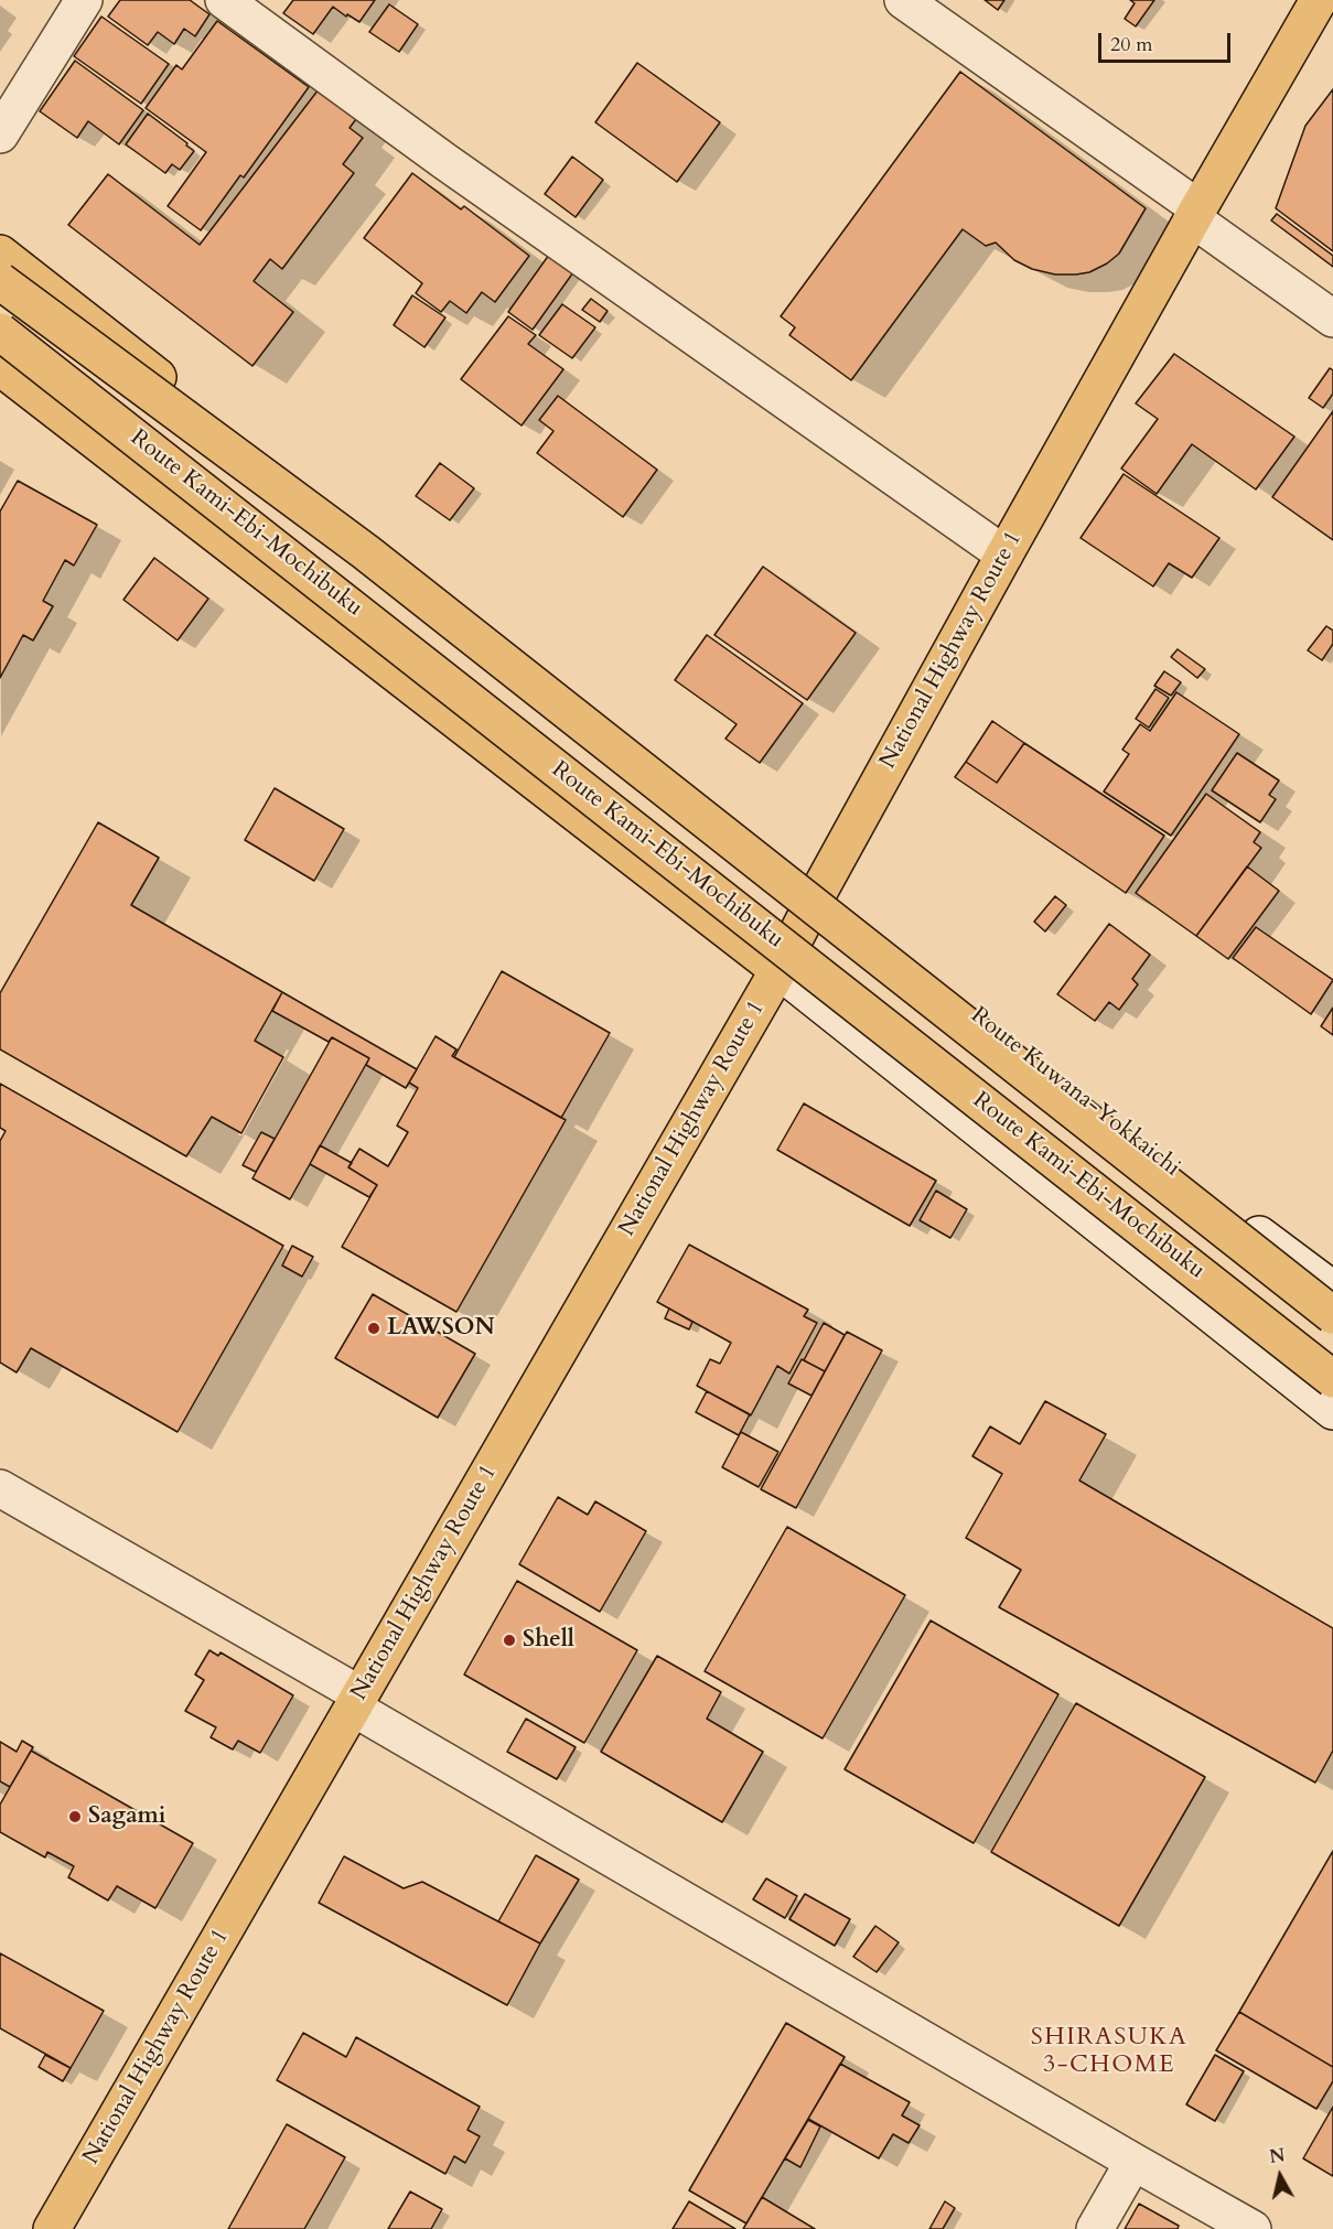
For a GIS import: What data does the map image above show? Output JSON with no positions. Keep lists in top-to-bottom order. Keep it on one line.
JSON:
{"streets":{"main road":["Route Kami-Ebi-Mochibuku","National Highway Route 1"],"street":["Route Kuwana-Yokkaichi"]},"crossings":[["National Highway Route 1","Route Kuwana-Yokkaichi"]],"districts":["SHIRASUKA 3-CHOME"],"places":["LAWSON","Shell","Sagami"],"scale_bar":"20 m","north":"top"}
